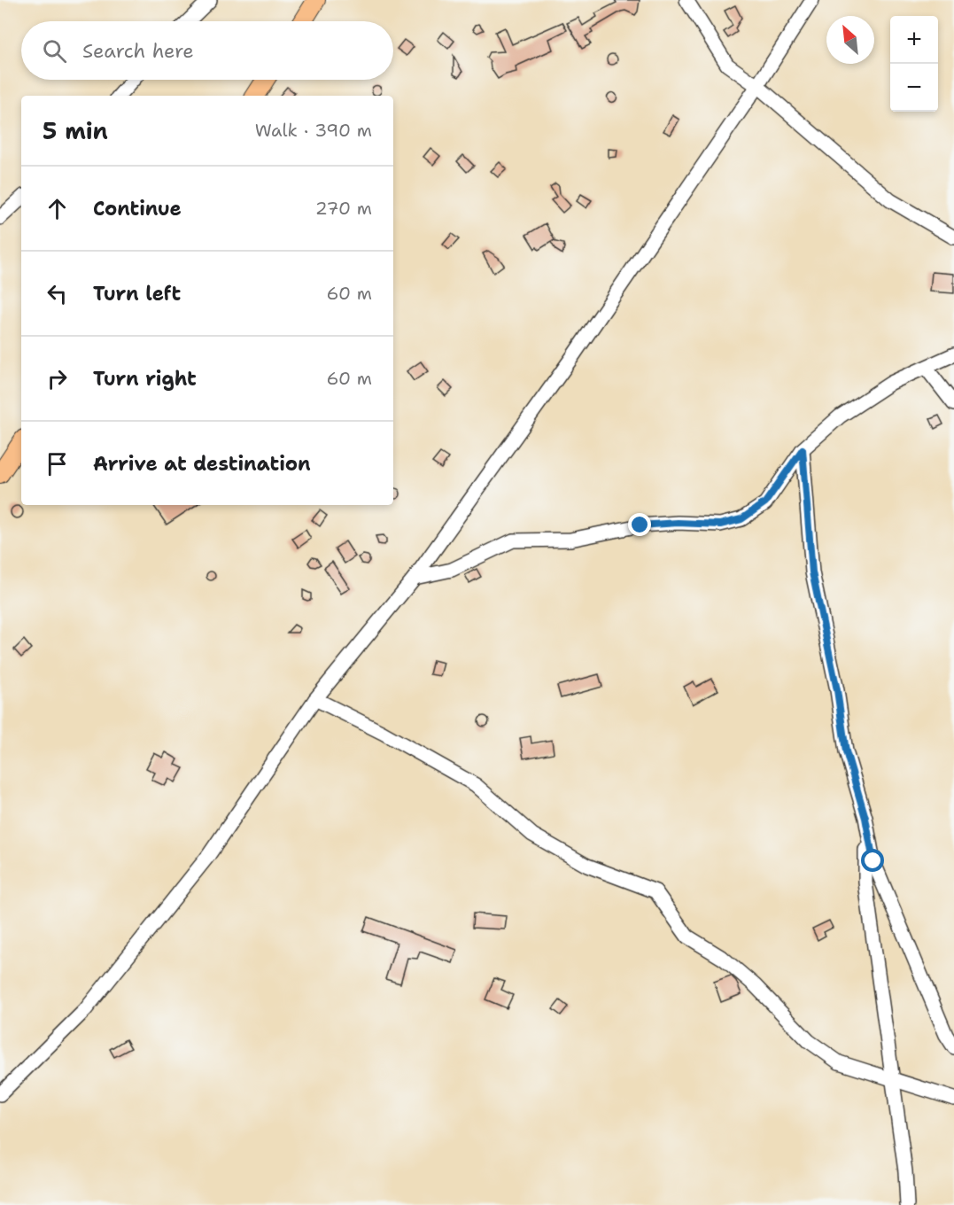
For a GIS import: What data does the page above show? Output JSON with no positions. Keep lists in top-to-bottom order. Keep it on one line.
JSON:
{"north":"top left","page":{"map_buttons":["+","−"],"search":"Search here","heading":["5 min","Walk · 390 m"],"list":[["Continue","270 m"],["Turn left","60 m"],["Turn right","60 m"],"Arrive at destination"]}}
